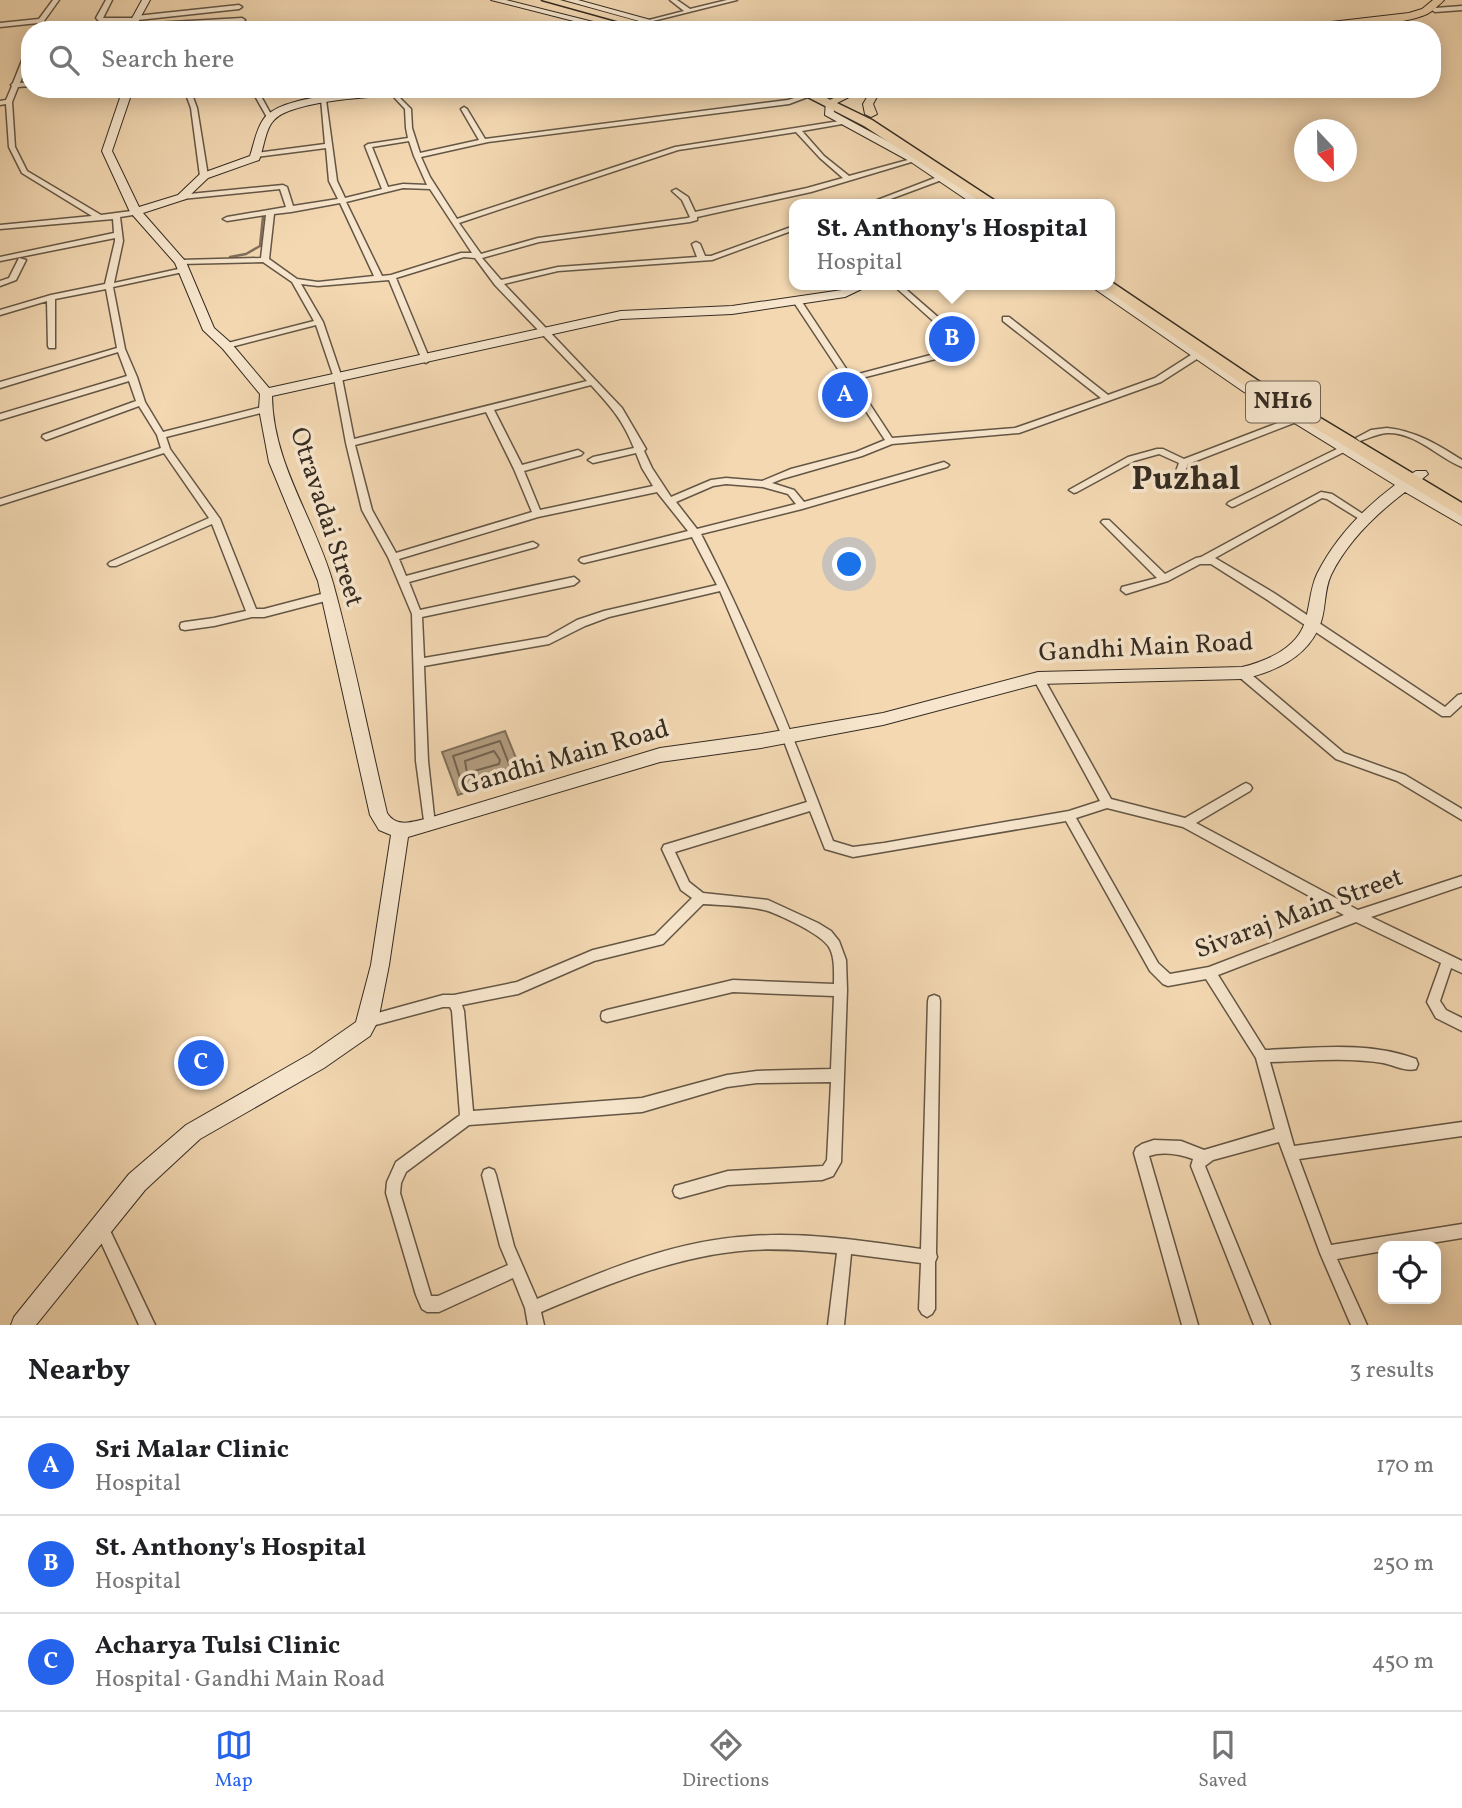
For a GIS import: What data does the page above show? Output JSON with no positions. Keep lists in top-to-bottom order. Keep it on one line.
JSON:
{"streets":{"highway":["NH16"],"street":["Otravadai Street","Gandhi Main Road","Sivaraj Main Street"]},"crossings":[["NH16","Gandhi Main Road"],["Otravadai Street","Gandhi Main Road"]],"districts":["Puzhal"],"north":"bottom","page":{"search":"Search here","popup":["St. Anthony's Hospital","Hospital"],"pins":["B","A","C"],"heading":["Nearby","3 results"],"list":[{"mark":"A","name":"Sri Malar Clinic","note":"Hospital","value":"170 m"},{"mark":"B","name":"St. Anthony's Hospital","note":"Hospital","value":"250 m"},{"mark":"C","name":"Acharya Tulsi Clinic","note":"Hospital · Gandhi Main Road","value":"450 m"}],"nav":["Map","Directions","Saved"]}}
